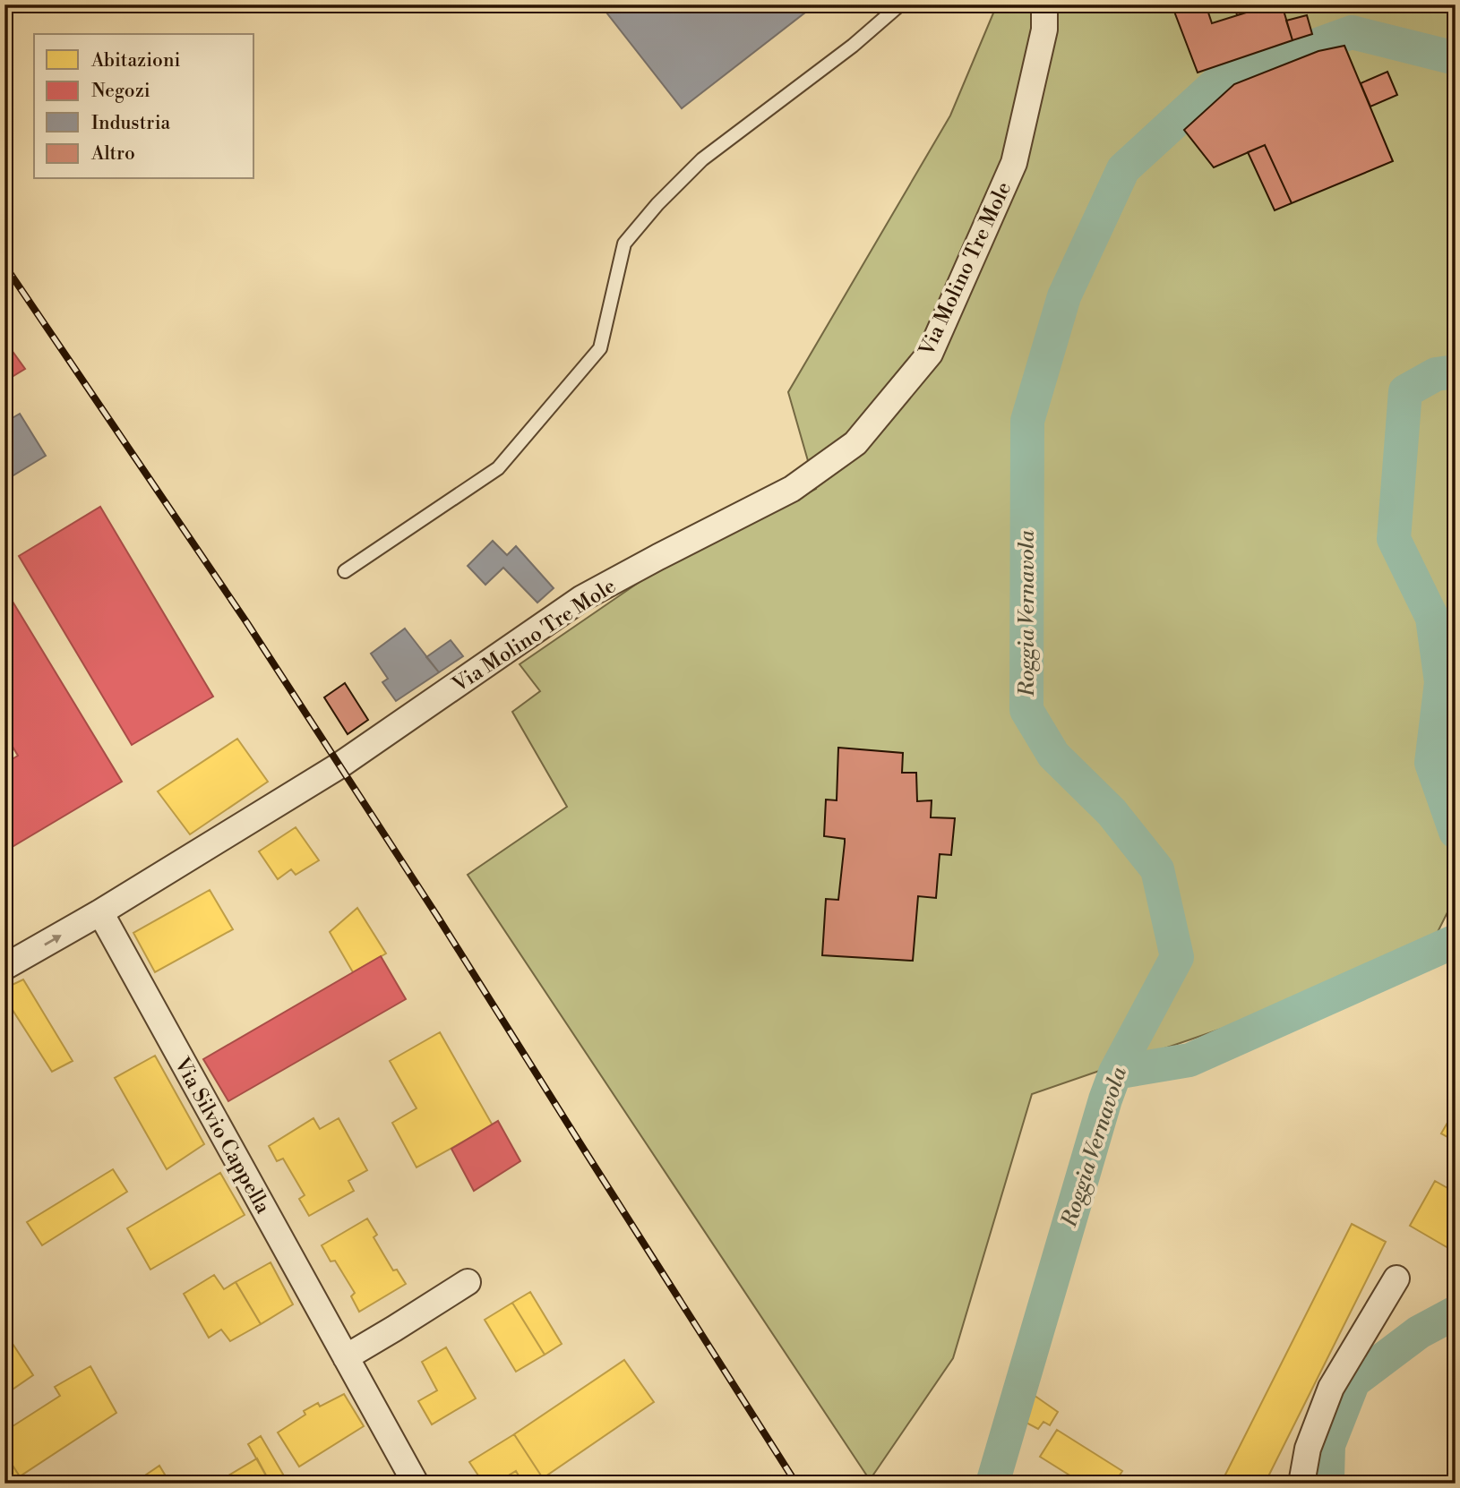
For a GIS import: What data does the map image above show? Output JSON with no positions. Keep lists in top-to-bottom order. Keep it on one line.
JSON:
{"streets":{"street":["Via Molino Tre Mole","Via Silvio Cappella"]},"crossings":[["Via Molino Tre Mole","Via Silvio Cappella"]],"water":["Roggia Vernavola"],"legend":["Abitazioni","Negozi","Industria","Altro"]}
